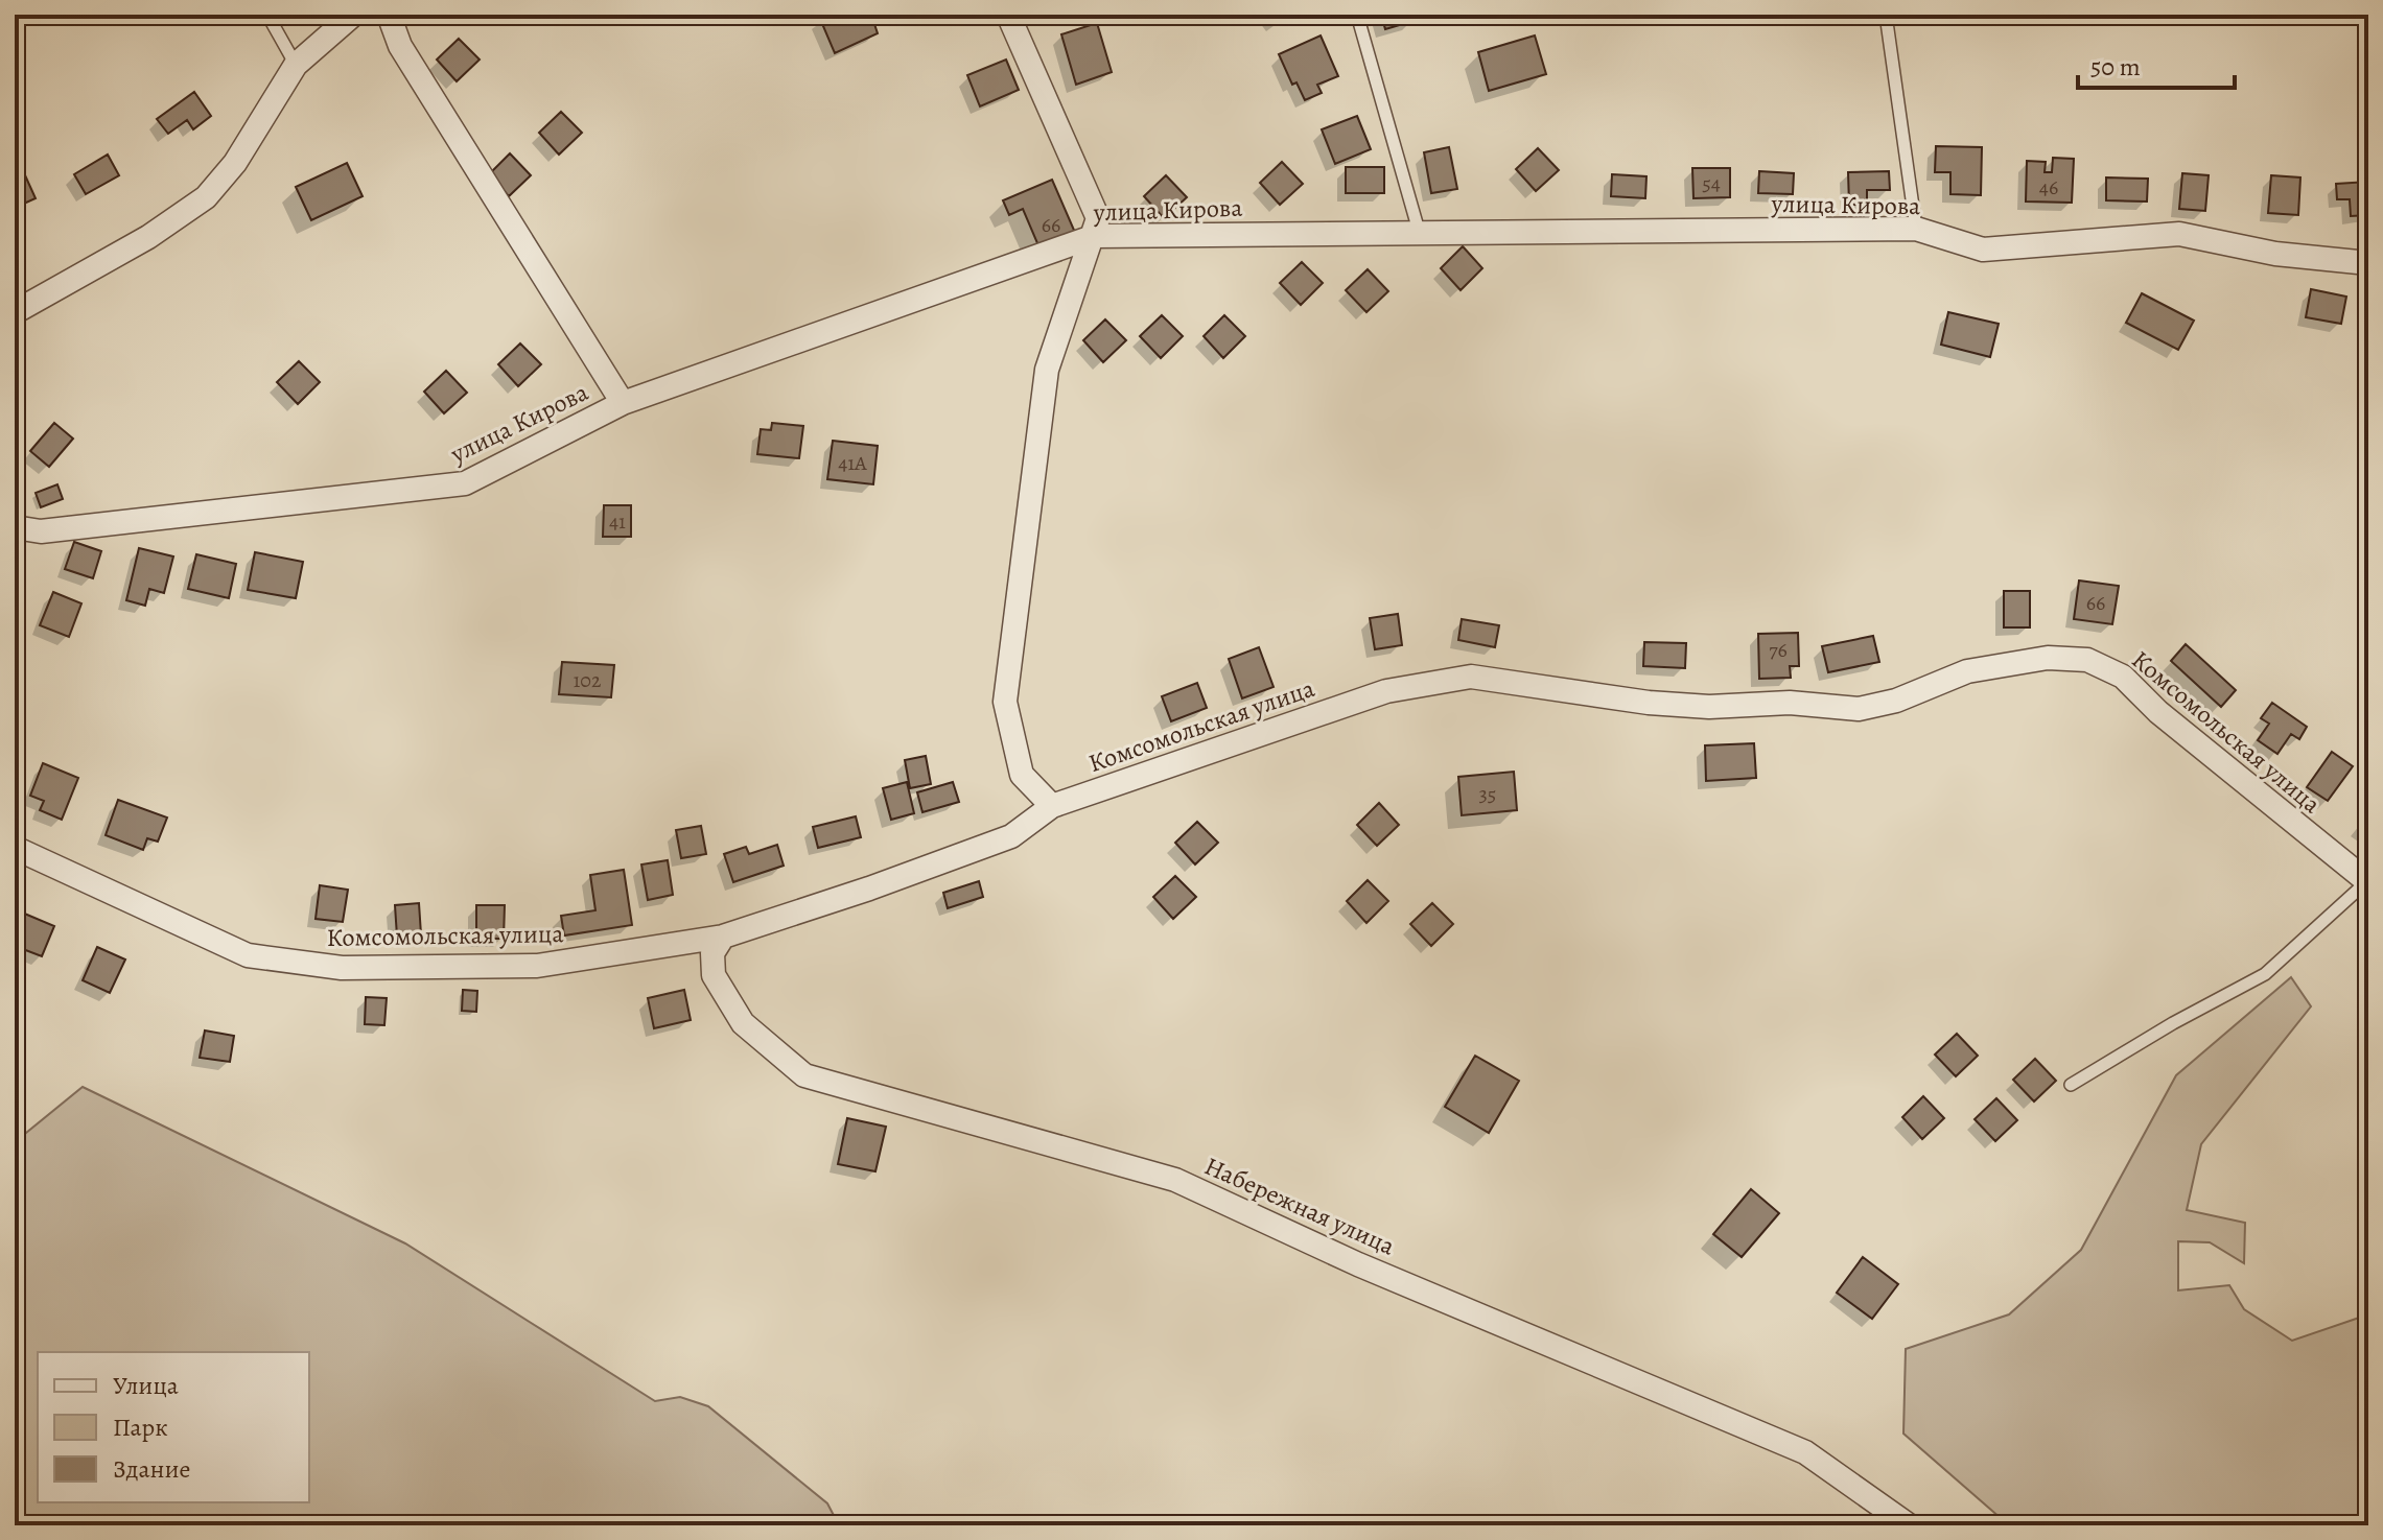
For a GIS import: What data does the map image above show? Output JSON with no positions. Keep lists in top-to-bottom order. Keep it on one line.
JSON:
{"streets":{"street":["улица Кирова","Комсомольская улица","Набережная улица"]},"crossings":[["Комсомольская улица","Набережная улица"]],"house_numbers":["54","46","66","41А","41","66","76","102","35"],"legend":["Улица","Парк","Здание"],"scale_bar":"50 m"}
